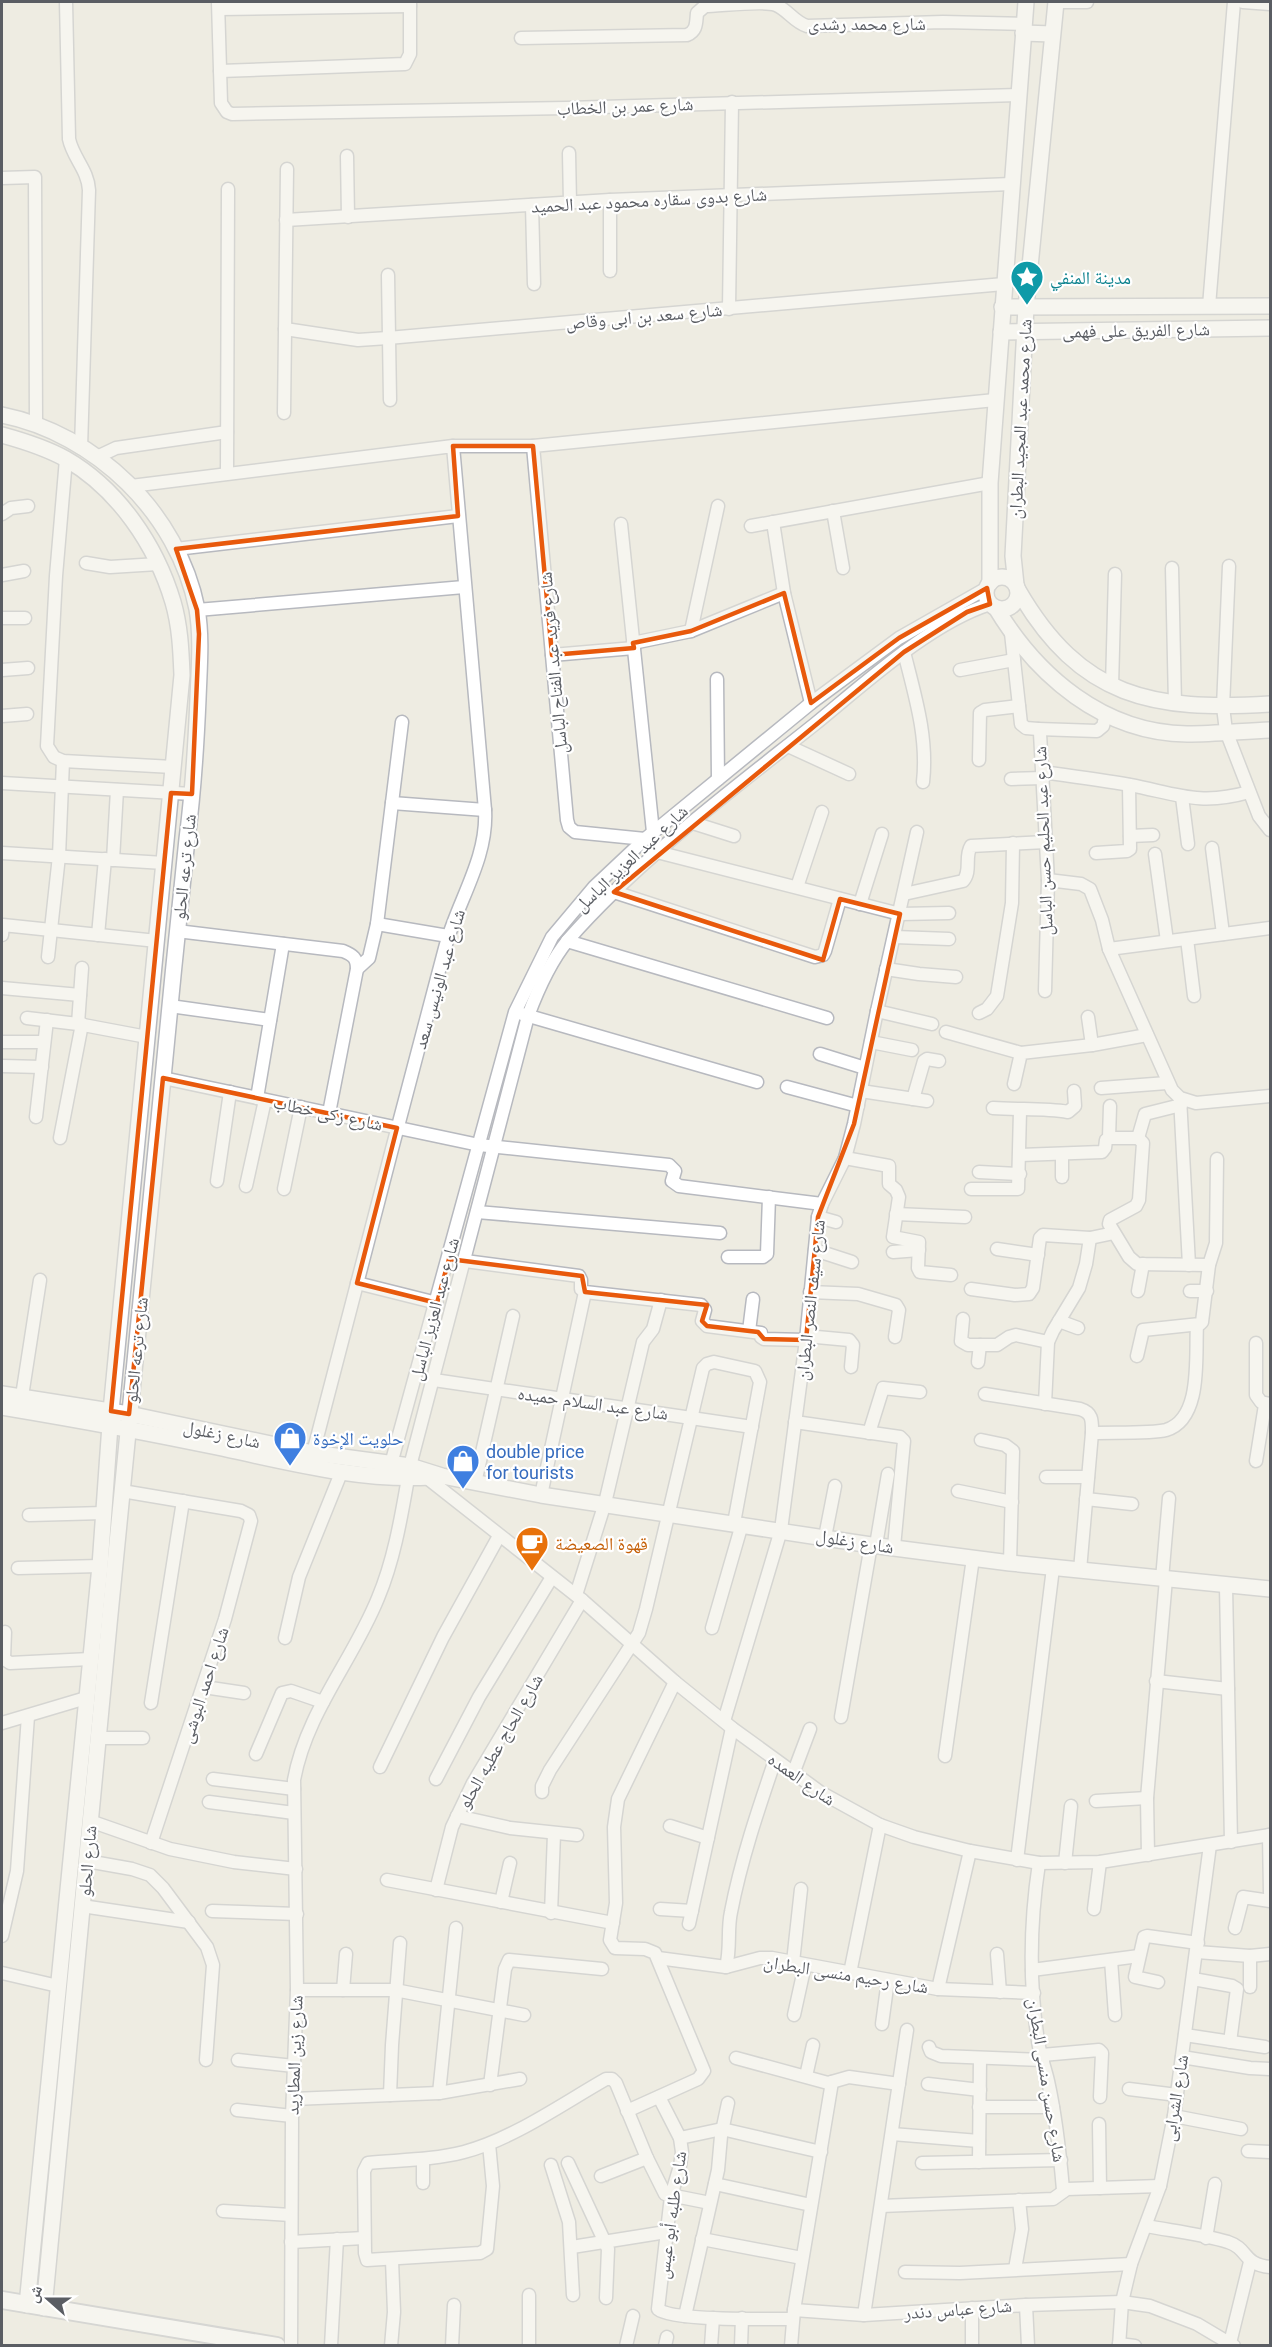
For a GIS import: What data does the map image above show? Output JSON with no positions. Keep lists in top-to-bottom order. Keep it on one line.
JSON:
{"streets":{"street":["شارع محمد رشدى","شارع عمر بن الخطاب","شارع بدوى سقاره محمود عبد الحميد","شارع سعد بن ابى وقاص","شارع الفريق على فهمى","شارع محمد عبد المجيد البطران","شارع فريد عبد الفتاح الباسل","شارع عبد الحليم حسن الباسل","شارع عبد العزيز الباسل","شارع ترعه الحلو","شارع عبد الونيس سعد","شارع زكى خطاب","شارع سيف النصر البطران","شارع عبد السلام حميده","شارع زغلول","شارع احمد البوشى","شارع الحاج عطيه الحلو","شارع العمده","شارع الحلو","شارع رحيم منسى البطران","شارع زين المطاريد","شارع حسن منسى البطران","شارع الشرابى","شارع طلبه أبو عيس","شارع عباس دندر"]},"crossings":[["شارع محمد رشدى","شارع محمد عبد المجيد البطران"],["شارع عمر بن الخطاب","شارع محمد عبد المجيد البطران"],["شارع بدوى سقاره محمود عبد الحميد","شارع محمد عبد المجيد البطران"],["شارع سعد بن ابى وقاص","شارع محمد عبد المجيد البطران"],["شارع الفريق على فهمى","شارع محمد عبد المجيد البطران"],["شارع محمد عبد المجيد البطران","شارع عبد العزيز الباسل"],["شارع فريد عبد الفتاح الباسل","شارع عبد العزيز الباسل"],["شارع عبد العزيز الباسل","شارع زكى خطاب"],["شارع عبد العزيز الباسل","شارع عبد السلام حميده"],["شارع عبد العزيز الباسل","شارع زغلول"],["شارع عبد العزيز الباسل","شارع زين المطاريد"],["شارع ترعه الحلو","شارع زكى خطاب"],["شارع ترعه الحلو","شارع زغلول"],["شارع ترعه الحلو","شارع الحلو"],["شارع عبد الونيس سعد","شارع زكى خطاب"],["شارع عبد الونيس سعد","شارع زغلول"],["شارع سيف النصر البطران","شارع زغلول"],["شارع سيف النصر البطران","شارع العمده"],["شارع عبد السلام حميده","شارع الحاج عطيه الحلو"],["شارع زغلول","شارع الحاج عطيه الحلو"],["شارع زغلول","شارع العمده"],["شارع زغلول","شارع الحلو"],["شارع الحاج عطيه الحلو","شارع العمده"],["شارع العمده","شارع حسن منسى البطران"],["شارع العمده","شارع الشرابى"],["شارع رحيم منسى البطران","شارع حسن منسى البطران"],["شارع الشرابى","شارع عباس دندر"],["شارع طلبه أبو عيس","شارع عباس دندر"]],"places":{"place":["مدينة المنفي"],"shop":["حلويت الإخوة","double price for tourists"],"cafe":["قهوة الصعيضة"]},"north":"left"}
